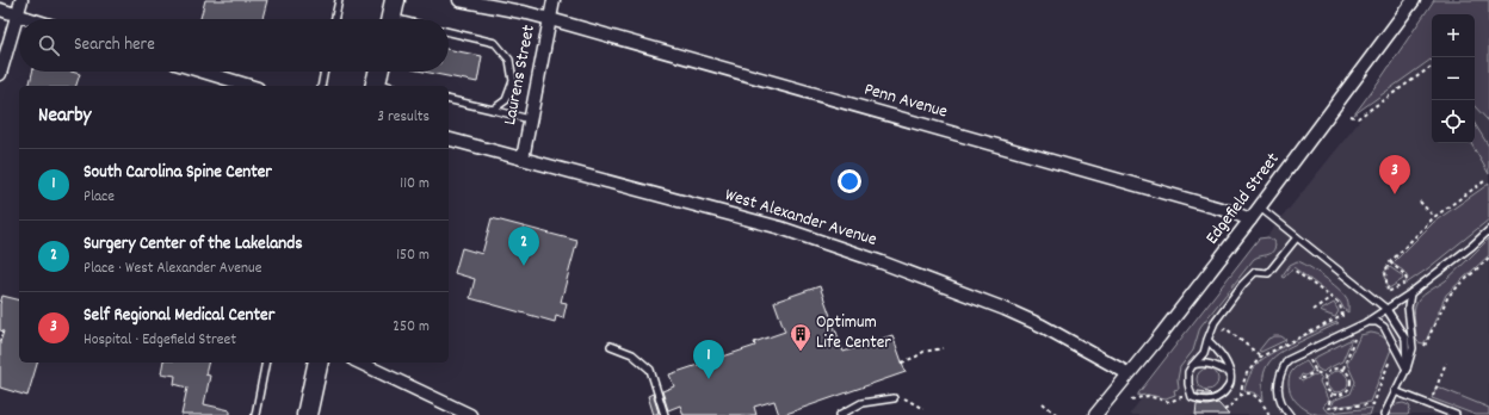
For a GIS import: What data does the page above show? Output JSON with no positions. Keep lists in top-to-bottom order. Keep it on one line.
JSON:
{"streets":{"street":["Laurens Street","Penn Avenue","Edgefield Street","West Alexander Avenue"]},"crossings":[["Laurens Street","Penn Avenue"],["Laurens Street","West Alexander Avenue"],["Penn Avenue","Edgefield Street"],["Edgefield Street","West Alexander Avenue"]],"places":{"building":["Optimum Life Center"]},"page":{"map_buttons":["+","−"],"search":"Search here","heading":["Nearby","3 results"],"list":[{"mark":"1","name":"South Carolina Spine Center","note":"Place","value":"110 m"},{"mark":"2","name":"Surgery Center of the Lakelands","note":"Place · West Alexander Avenue","value":"150 m"},{"mark":"3","name":"Self Regional Medical Center","note":"Hospital · Edgefield Street","value":"250 m"}],"pins":["3","2","1"]}}
